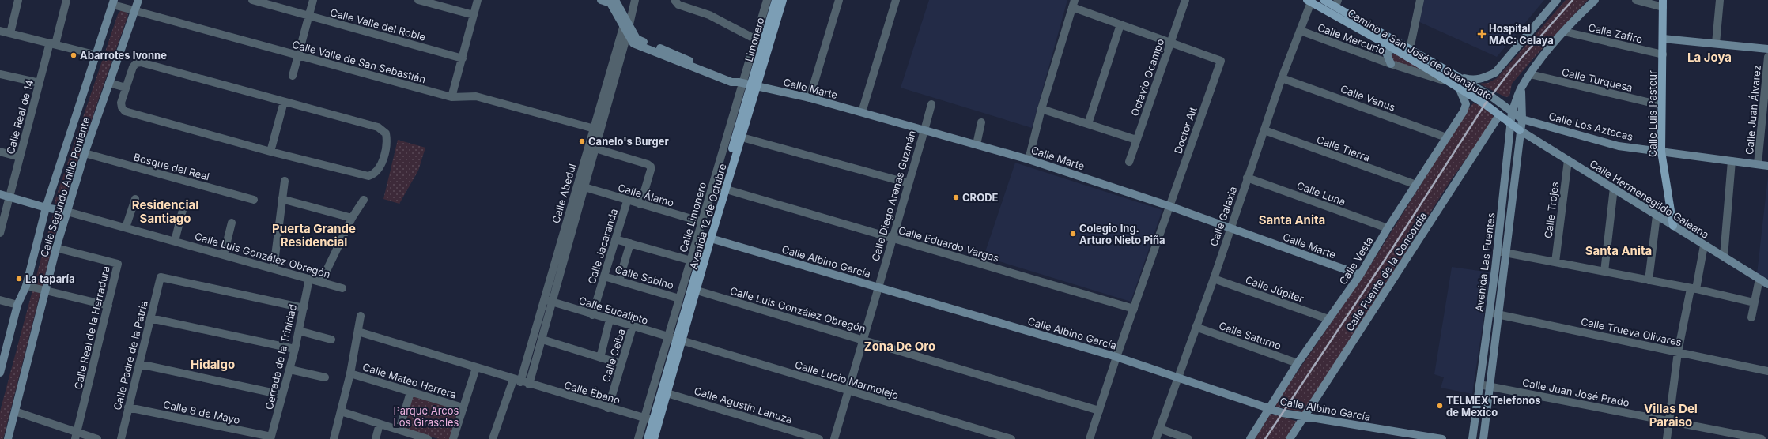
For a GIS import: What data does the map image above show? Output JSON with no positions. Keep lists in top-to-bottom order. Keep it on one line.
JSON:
{"streets":{"main road":["Limonero","Camino a San José de Guanajuato","Calle Marte","Calle Luis Pasteur","Calle Los Aztecas","Calle Segundo Anillo Poniente","Calle Hermenegildo Galeana","Avenida 12 de Octubre","Calle Vesta","Calle Albino García","Avenida Las Fuentes","Calle Fuente de la Concordia"],"street":["Calle Valle del Roble","Calle Zafiro","Calle Mercurio","Calle Valle de San Sebastián","Octavio Ocampo","Calle Turquesa","Calle Venus","Calle Juan Álvarez","Calle Real de 14","Doctor Alt","Calle Tierra","Bosque del Real","Calle Abedul","Calle Luna","Calle Álamo","Calle Diego Arenas Guzmán","Calle Trojes","Calle Galaxia","Calle Limonero","Calle Eduardo Vargas","Calle Jacaranda","Calle Luis González Obregón","Calle Sabino","Calle Júpiter","Calle Eucalipto","Calle Real de la Herradura","Calle Trueva Olivares","Calle Saturno","Calle Padre de la Patria","Calle Ceiba","Cerrada de la Trinidad","Calle Lucio Marmolejo","Calle Mateo Herrera","Calle Ébano","Calle Juan José Prado","Calle Agustín Lanuza","Calle 8 de Mayo"]},"crossings":[["Calle Zafiro","Calle Luis Pasteur"],["Calle Zafiro","Avenida Las Fuentes"],["Calle Mercurio","Camino a San José de Guanajuato"],["Calle Mercurio","Calle Galaxia"],["Limonero","Calle Marte"],["Limonero","Avenida 12 de Octubre"],["Camino a San José de Guanajuato","Calle Los Aztecas"],["Camino a San José de Guanajuato","Calle Hermenegildo Galeana"],["Camino a San José de Guanajuato","Calle Galaxia"],["Camino a San José de Guanajuato","Calle Vesta"],["Camino a San José de Guanajuato","Avenida Las Fuentes"],["Camino a San José de Guanajuato","Calle Fuente de la Concordia"],["Calle Valle de San Sebastián","Calle Segundo Anillo Poniente"],["Calle Valle de San Sebastián","Calle Abedul"],["Octavio Ocampo","Doctor Alt"],["Calle Turquesa","Calle Luis Pasteur"],["Calle Turquesa","Avenida Las Fuentes"],["Calle Marte","Doctor Alt"],["Calle Marte","Calle Abedul"],["Calle Marte","Calle Diego Arenas Guzmán"],["Calle Marte","Avenida 12 de Octubre"],["Calle Marte","Calle Galaxia"],["Calle Marte","Calle Limonero"],["Calle Marte","Calle Vesta"],["Calle Venus","Calle Galaxia"],["Calle Venus","Calle Vesta"],["Calle Juan Álvarez","Calle Los Aztecas"],["Calle Luis Pasteur","Calle Los Aztecas"],["Calle Luis Pasteur","Calle Hermenegildo Galeana"],["Calle Los Aztecas","Avenida Las Fuentes"],["Doctor Alt","Calle Eduardo Vargas"],["Doctor Alt","Calle Luis González Obregón"],["Doctor Alt","Calle Albino García"],["Calle Tierra","Calle Galaxia"],["Calle Tierra","Calle Vesta"],["Bosque del Real","Calle Segundo Anillo Poniente"],["Calle Segundo Anillo Poniente","Calle Luis González Obregón"],["Calle Segundo Anillo Poniente","Calle Real de la Herradura"],["Calle Abedul","Calle Álamo"],["Calle Abedul","Calle Eucalipto"],["Calle Abedul","Calle Ébano"],["Calle Luna","Calle Galaxia"],["Calle Luna","Calle Vesta"],["Calle Álamo","Calle Limonero"],["Calle Álamo","Calle Jacaranda"],["Calle Diego Arenas Guzmán","Calle Eduardo Vargas"],["Calle Diego Arenas Guzmán","Calle Luis González Obregón"],["Calle Diego Arenas Guzmán","Calle Albino García"],["Calle Diego Arenas Guzmán","Calle Lucio Marmolejo"],["Calle Hermenegildo Galeana","Calle Trojes"],["Calle Hermenegildo Galeana","Avenida Las Fuentes"],["Avenida 12 de Octubre","Calle Limonero"],["Avenida 12 de Octubre","Calle Eduardo Vargas"],["Avenida 12 de Octubre","Calle Luis González Obregón"],["Avenida 12 de Octubre","Calle Albino García"],["Avenida 12 de Octubre","Calle Eucalipto"],["Avenida 12 de Octubre","Calle Lucio Marmolejo"],["Avenida 12 de Octubre","Calle Ébano"],["Avenida 12 de Octubre","Calle Agustín Lanuza"],["Calle Galaxia","Calle Albino García"],["Calle Galaxia","Calle Júpiter"],["Calle Galaxia","Calle Saturno"],["Calle Limonero","Calle Albino García"],["Calle Limonero","Calle Sabino"],["Calle Limonero","Calle Eucalipto"],["Calle Limonero","Calle Ébano"],["Calle Jacaranda","Calle Sabino"],["Calle Jacaranda","Calle Eucalipto"],["Calle Luis González Obregón","Cerrada de la Trinidad"],["Calle Vesta","Calle Albino García"],["Calle Vesta","Calle Júpiter"],["Calle Vesta","Calle Saturno"],["Calle Albino García","Calle Fuente de la Concordia"],["Avenida Las Fuentes","Calle Trueva Olivares"],["Avenida Las Fuentes","Calle Juan José Prado"],["Calle Eucalipto","Calle Ceiba"],["Calle Eucalipto","Calle Lucio Marmolejo"],["Calle Padre de la Patria","Cerrada de la Trinidad"],["Calle Padre de la Patria","Calle 8 de Mayo"],["Calle Ceiba","Calle Ébano"],["Cerrada de la Trinidad","Calle 8 de Mayo"]],"districts":["La Joya","Residencial Santiago","Santa Anita","Puerta Grande Residencial","Santa Anita","Zona De Oro","Hidalgo","Villas Del Paraiso"],"parks":["Parque Arcos Los Girasoles"],"places":{"health":["Hospital MAC: Celaya"],"other":["Abarrotes Ivonne","Canelo's Burger","CRODE","Colegio Ing. Arturo Nieto Piña","La taparía","TELMEX Telefonos de Mexico"]}}
